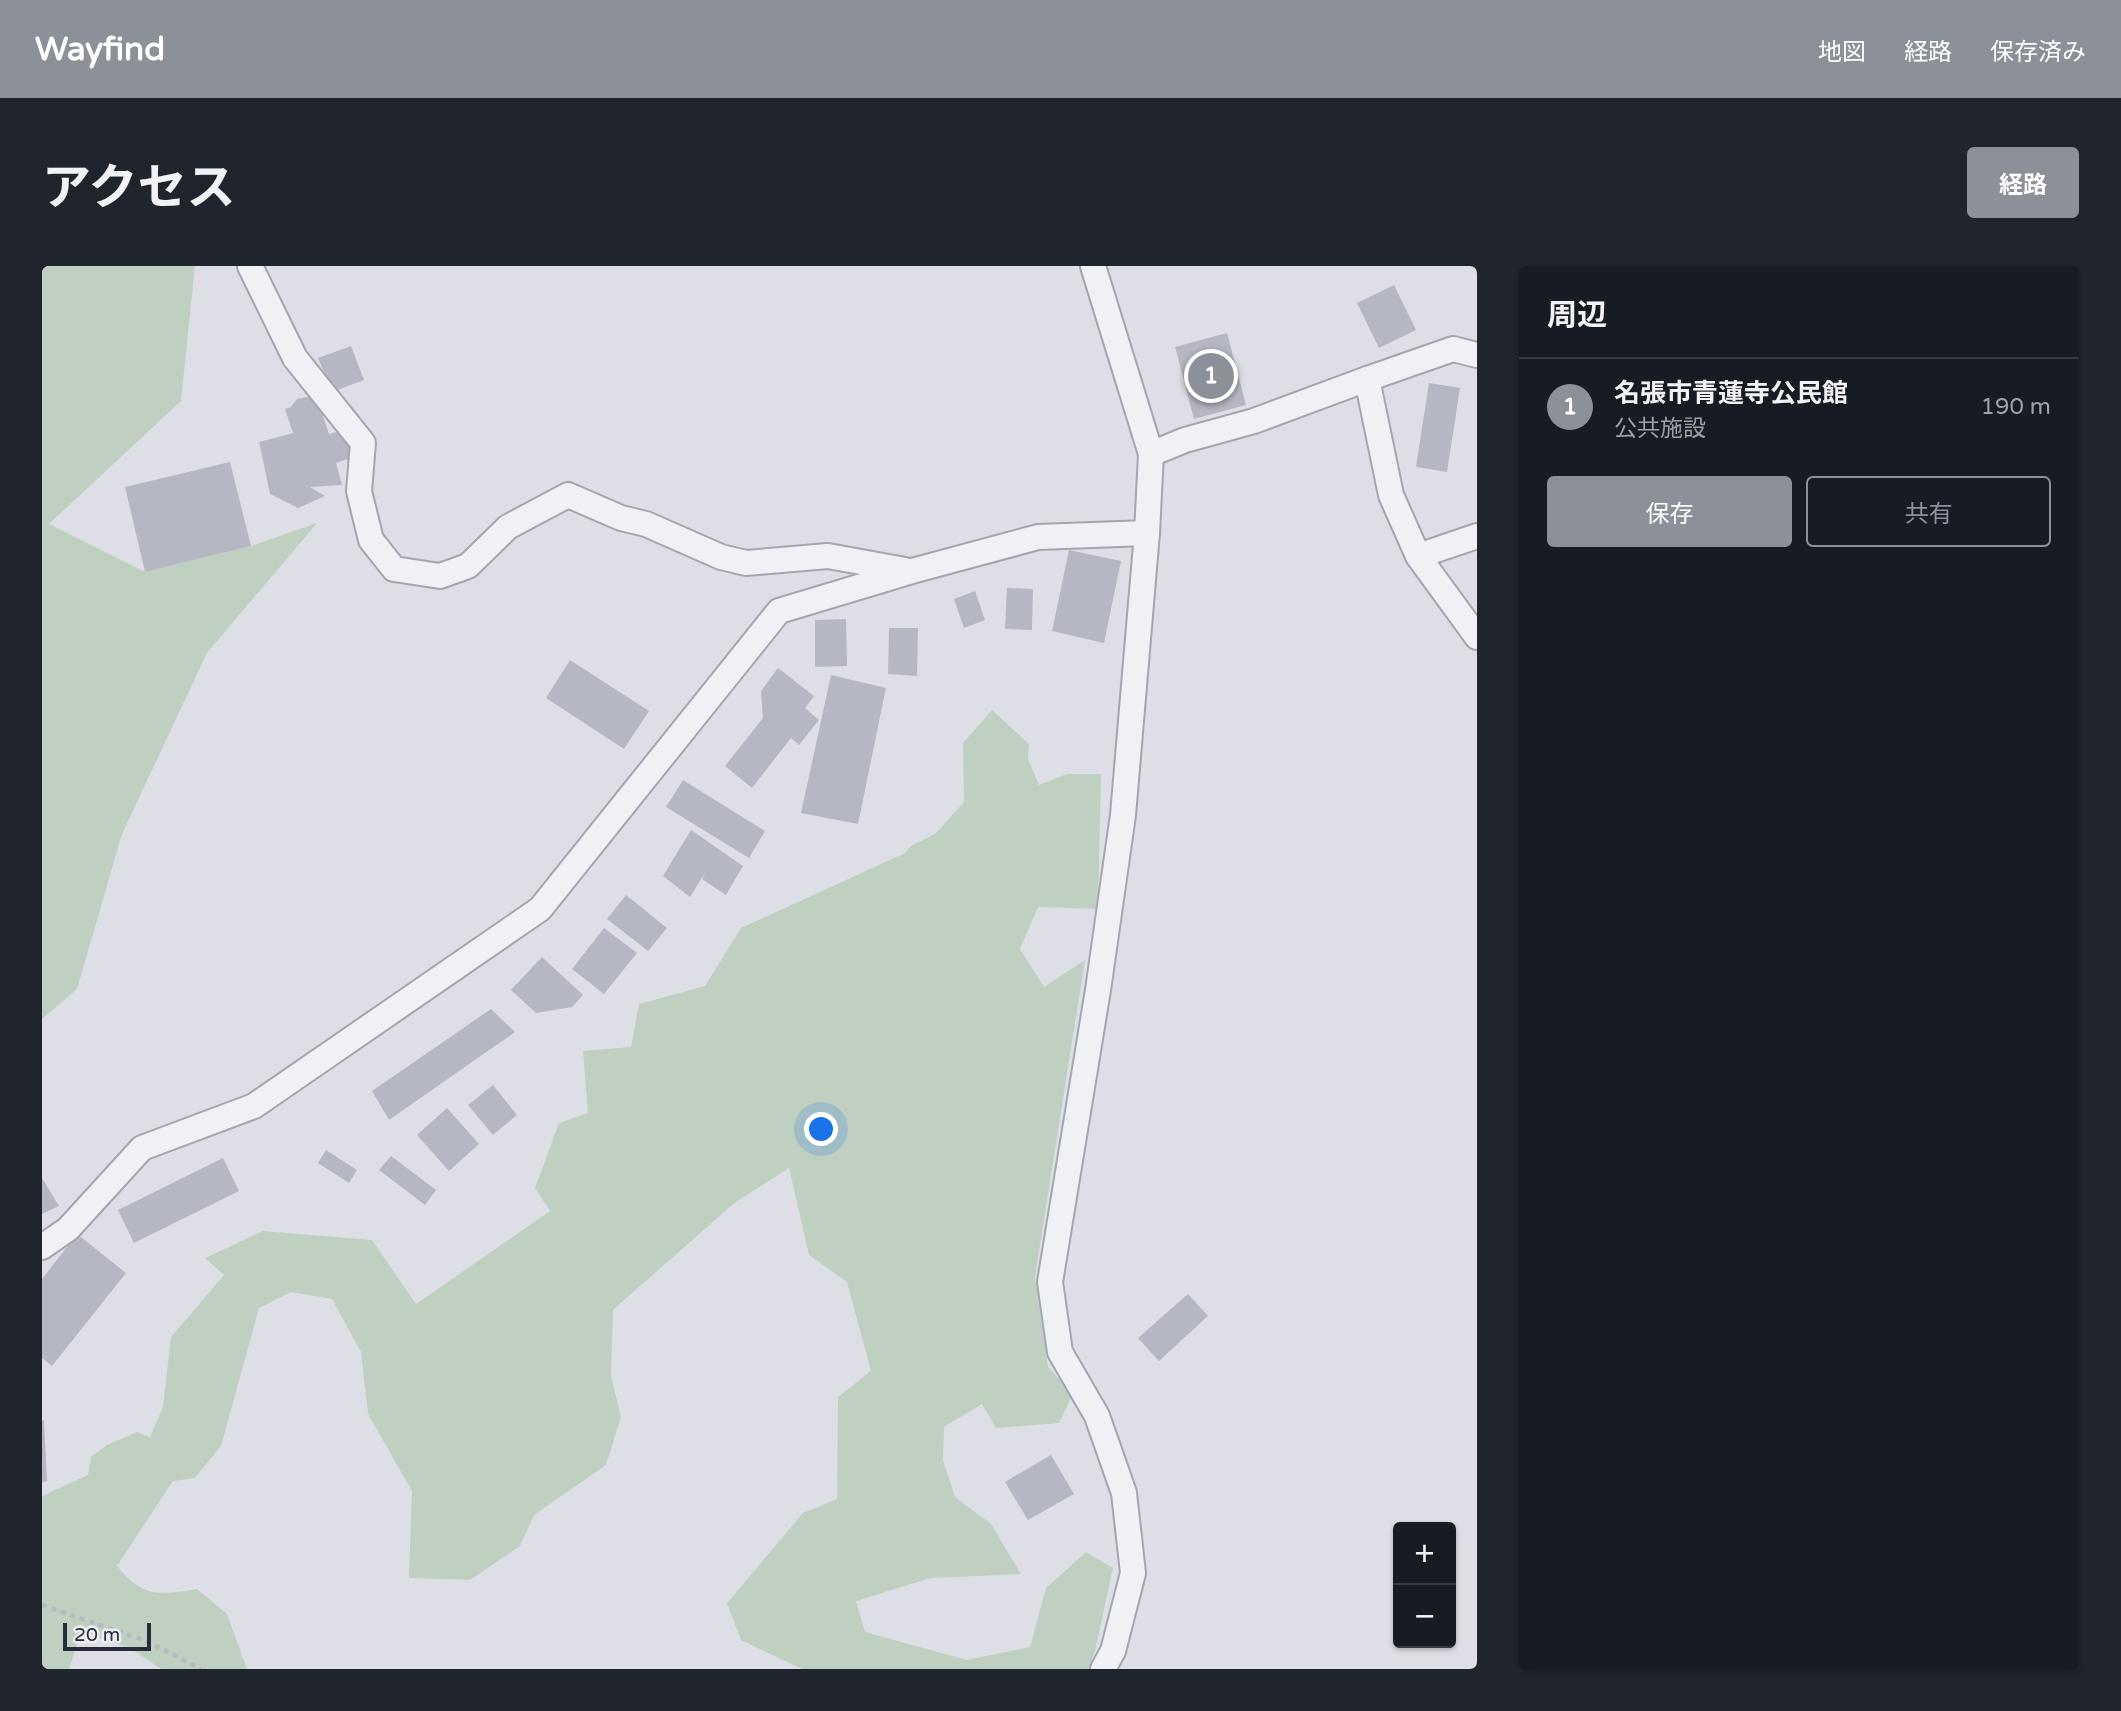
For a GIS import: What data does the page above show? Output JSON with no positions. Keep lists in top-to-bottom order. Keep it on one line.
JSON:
{"scale_bar":"20 m","page":{"header":"Wayfind","nav":["地図","経路","保存済み"],"title":"アクセス","buttons":["経路",["保存","共有"]],"heading":"周辺","pins":"1","list":[{"mark":"1","name":"名張市青蓮寺公民館","note":"公共施設","value":"190 m"}],"map_buttons":["+","−"],"scale":"20 m"}}
